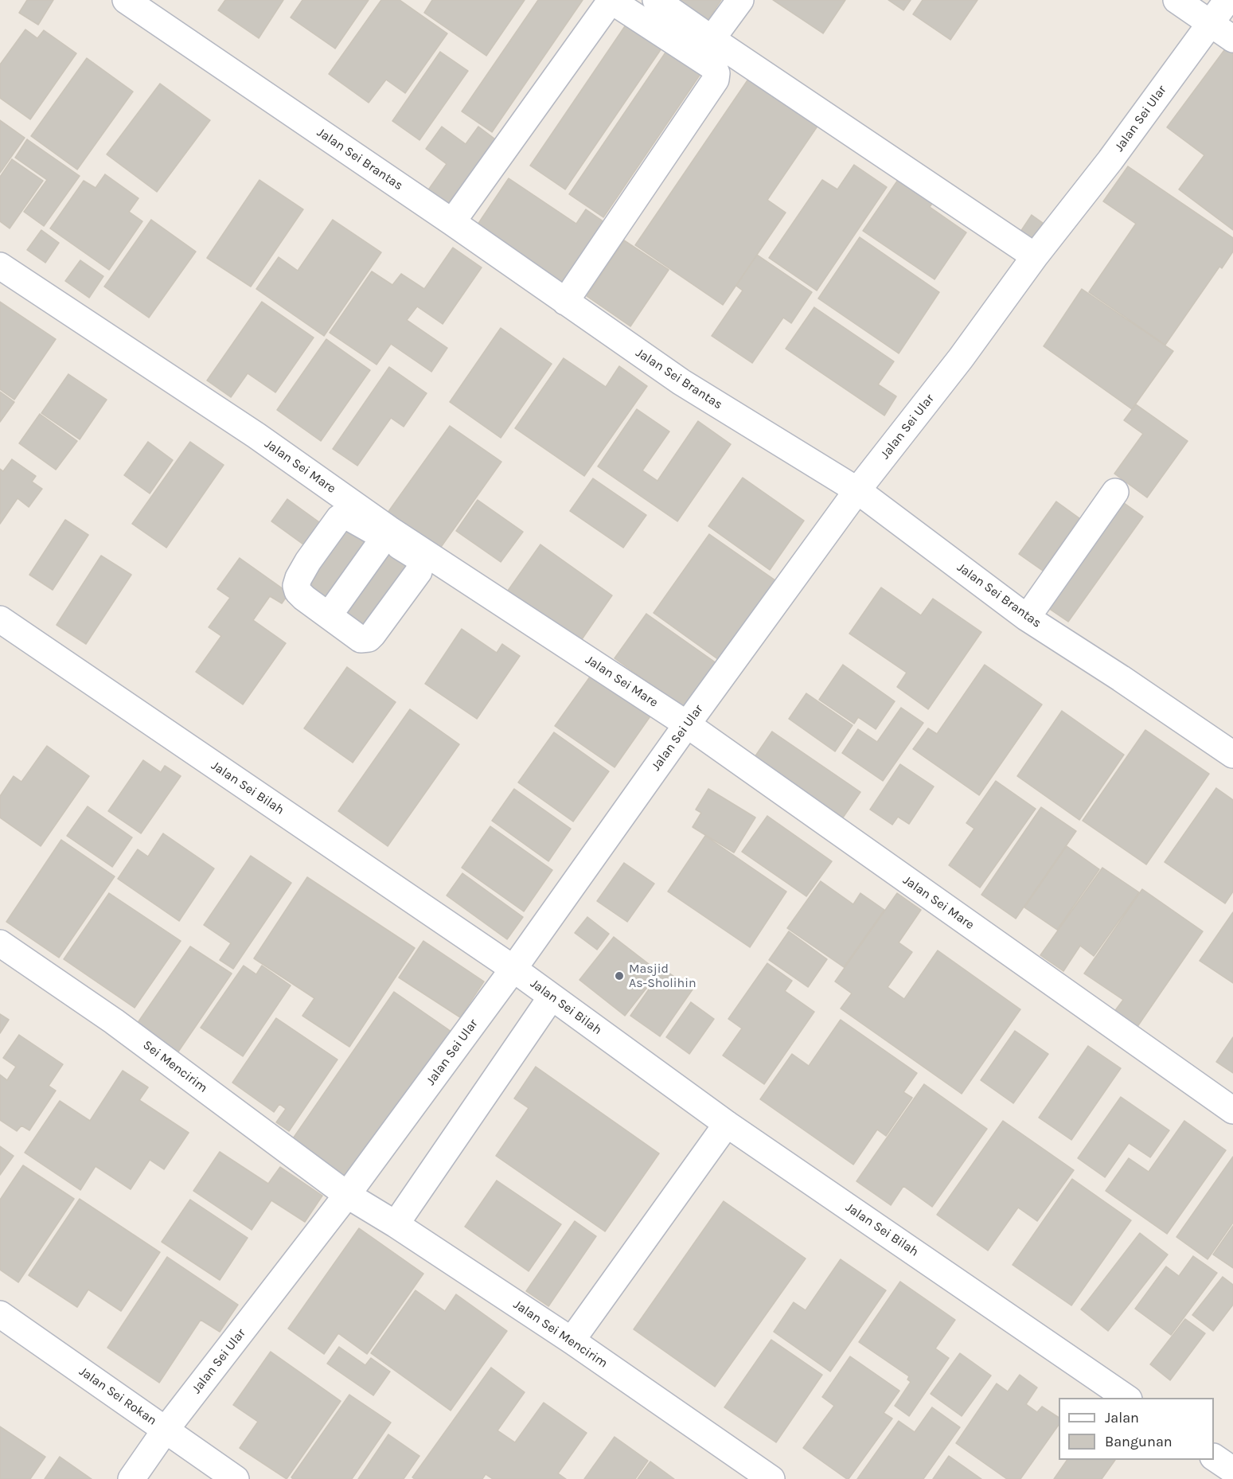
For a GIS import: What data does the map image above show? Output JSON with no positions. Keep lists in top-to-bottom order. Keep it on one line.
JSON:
{"streets":{"street":["Jalan Sei Ular","Jalan Sei Brantas","Jalan Sei Mare","Jalan Sei Bilah","Sei Mencirim","Jalan Sei Mencirim","Jalan Sei Rokan"]},"crossings":[["Jalan Sei Ular","Jalan Sei Brantas"],["Jalan Sei Ular","Jalan Sei Mare"],["Jalan Sei Ular","Jalan Sei Bilah"],["Jalan Sei Ular","Sei Mencirim"],["Jalan Sei Ular","Jalan Sei Mencirim"],["Jalan Sei Ular","Jalan Sei Rokan"],["Sei Mencirim","Jalan Sei Mencirim"]],"places":["Masjid As-Sholihin"],"legend":["Jalan","Bangunan"]}
